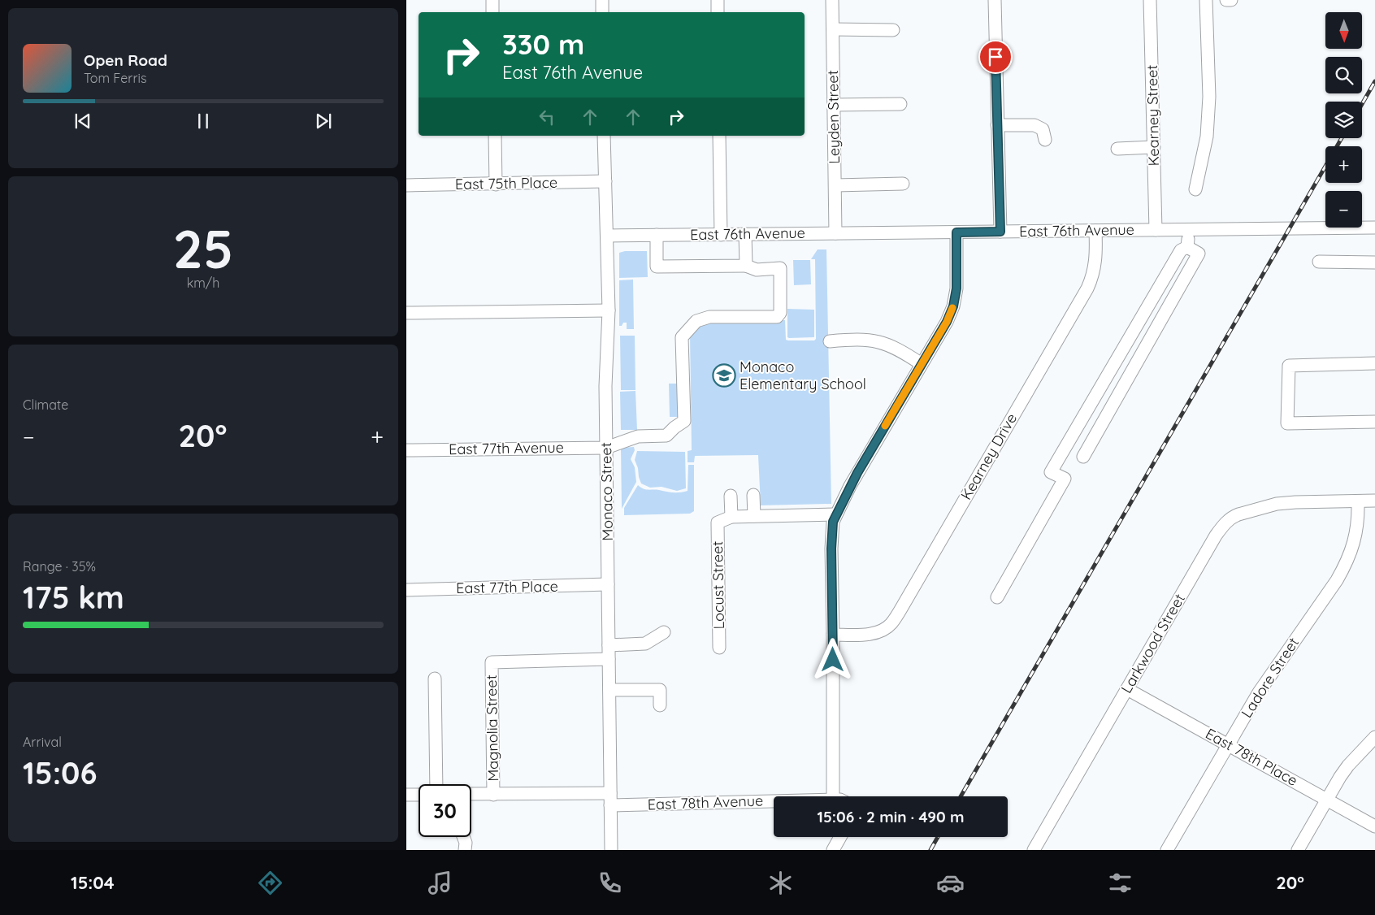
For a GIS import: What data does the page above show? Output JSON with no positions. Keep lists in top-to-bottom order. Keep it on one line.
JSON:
{"streets":{"street":["Kearney Street","Leyden Street","East 75th Place","East 76th Avenue","East 77th Avenue","Kearney Drive","Monaco Street","Locust Street","East 77th Place","Larkwood Street","Ladore Street","Magnolia Street","East 78th Place","East 78th Avenue"]},"crossings":[["Kearney Street","East 76th Avenue"],["Leyden Street","East 76th Avenue"],["East 75th Place","Monaco Street"],["East 76th Avenue","Kearney Drive"],["East 76th Avenue","Monaco Street"],["East 77th Avenue","Monaco Street"],["Monaco Street","East 77th Place"],["Monaco Street","Magnolia Street"],["Monaco Street","East 78th Avenue"],["Larkwood Street","Ladore Street"],["Larkwood Street","East 78th Place"],["Ladore Street","East 78th Place"],["Magnolia Street","East 78th Avenue"]],"places":{"school or university":["Monaco Elementary School"]},"north":"bottom","page":{"map_buttons":["+","−"],"turn":["330 m","East 76th Avenue"],"song":["Open Road","Tom Ferris"],"tile":[["25","km/h"],"Climate",["Range · 35%","175 km"],["Arrival","15:06"]],"heat":["−","20°","+"],"limit":"30","trip":"15:06 · 2 min · 490 m","tabs":["15:04","20°"]}}
